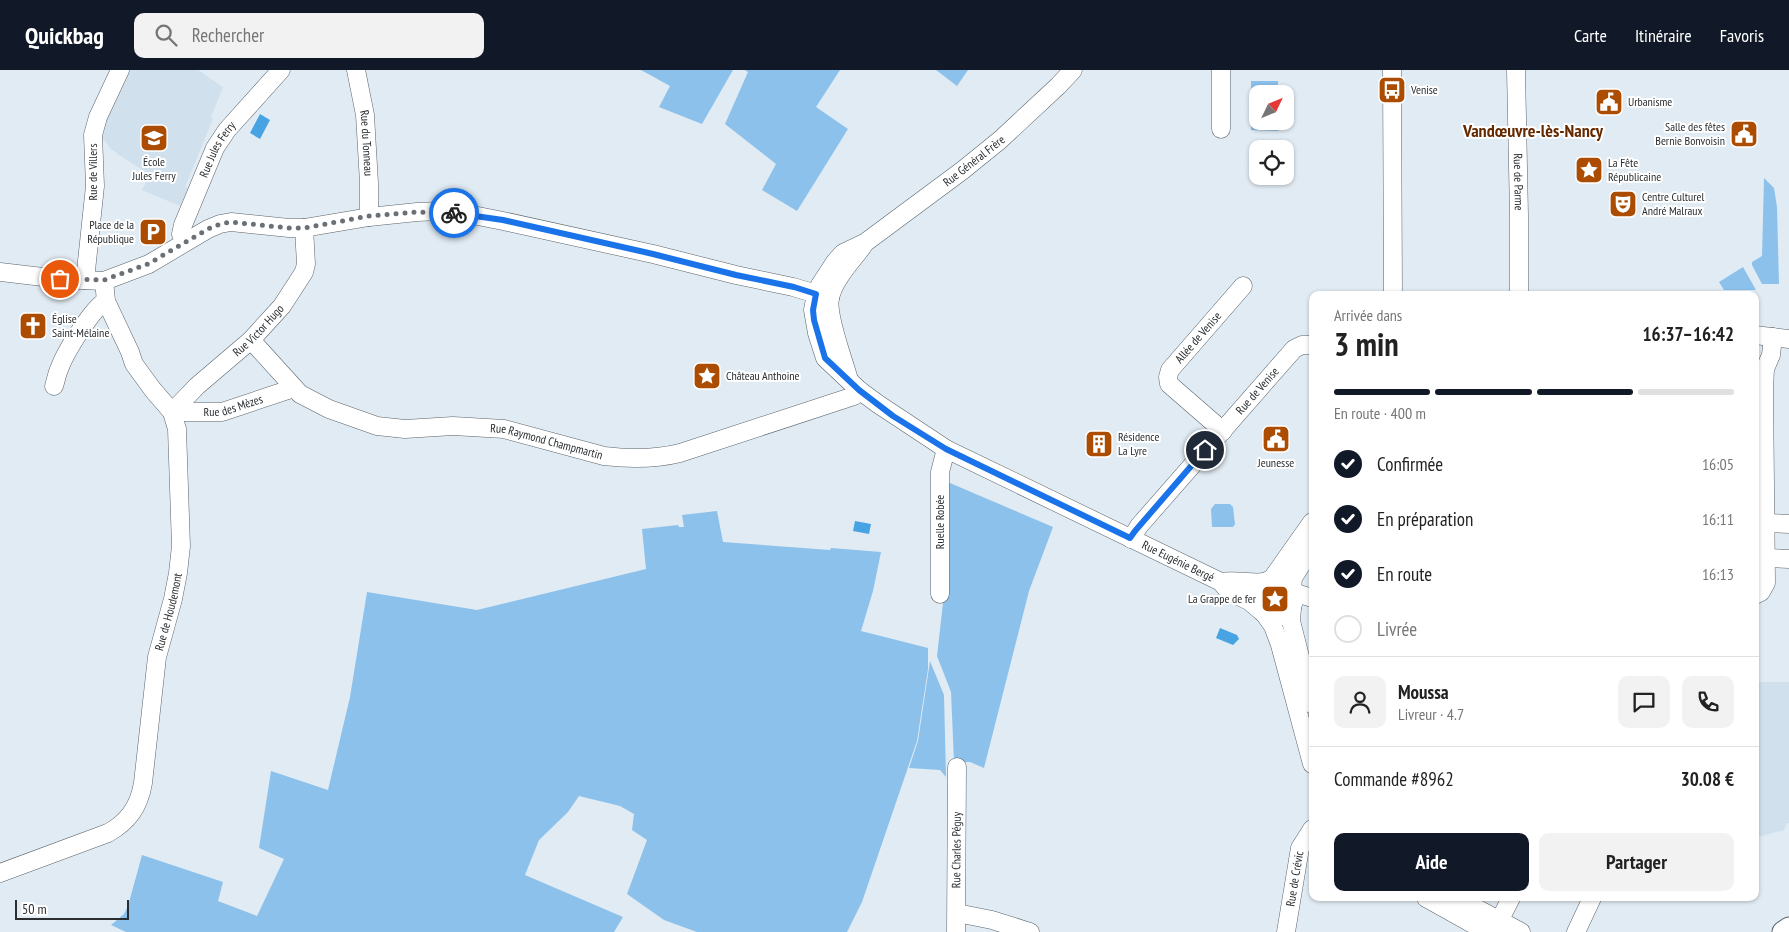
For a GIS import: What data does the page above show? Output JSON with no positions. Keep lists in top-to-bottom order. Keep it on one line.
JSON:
{"streets":{"street":["Rue du Tonneau","Rue Jules Ferry","Rue Général Frère","Rue de Villers","Rue de Parme","Rue Victor Hugo","Allée de Venise","Rue de Venise","Rue des Mèzes","Rue Raymond Champmartin","Ruelle Robée","Rue Eugénie Bergé","Rue de Houdemont","Rue Charles Péguy","Rue de Crévic"]},"crossings":[["Rue Victor Hugo","Rue des Mèzes"],["Rue Victor Hugo","Rue Raymond Champmartin"],["Rue Victor Hugo","Rue de Houdemont"],["Allée de Venise","Rue de Venise"],["Rue de Venise","Rue Eugénie Bergé"],["Rue des Mèzes","Rue Raymond Champmartin"],["Rue des Mèzes","Rue de Houdemont"],["Rue Raymond Champmartin","Rue Eugénie Bergé"],["Ruelle Robée","Rue Eugénie Bergé"]],"districts":["Vandœuvre-lès-Nancy"],"places":{"bus stop":["Venise"],"public building":["Urbanisme","Salle des fêtes Bernie Bonvoisin","Jeunesse"],"school or university":["École Jules Ferry"],"place":["La Fête Républicaine","Château Anthoine","La Grappe de fer"],"theatre":["Centre Culturel André Malraux"],"parking":["Place de la République"],"church":["Église Saint-Mélaine"],"building":["Résidence La Lyre"]},"scale_bar":"50 m","north":"top right","page":{"header":"Quickbag","search":"Rechercher","nav":["Carte","Itinéraire","Favoris"],"heading":["3 min","Arrivée dans","16:37–16:42"],"panel":["Moussa","Livreur · 4.7","Commande #8962","30.08 €"],"bar":"En route · 400 m","list":[["Confirmée","16:05"],["En préparation","16:11"],["En route","16:13"],"Livrée"],"buttons":["Aide","Partager"],"scale":"50 m"}}
